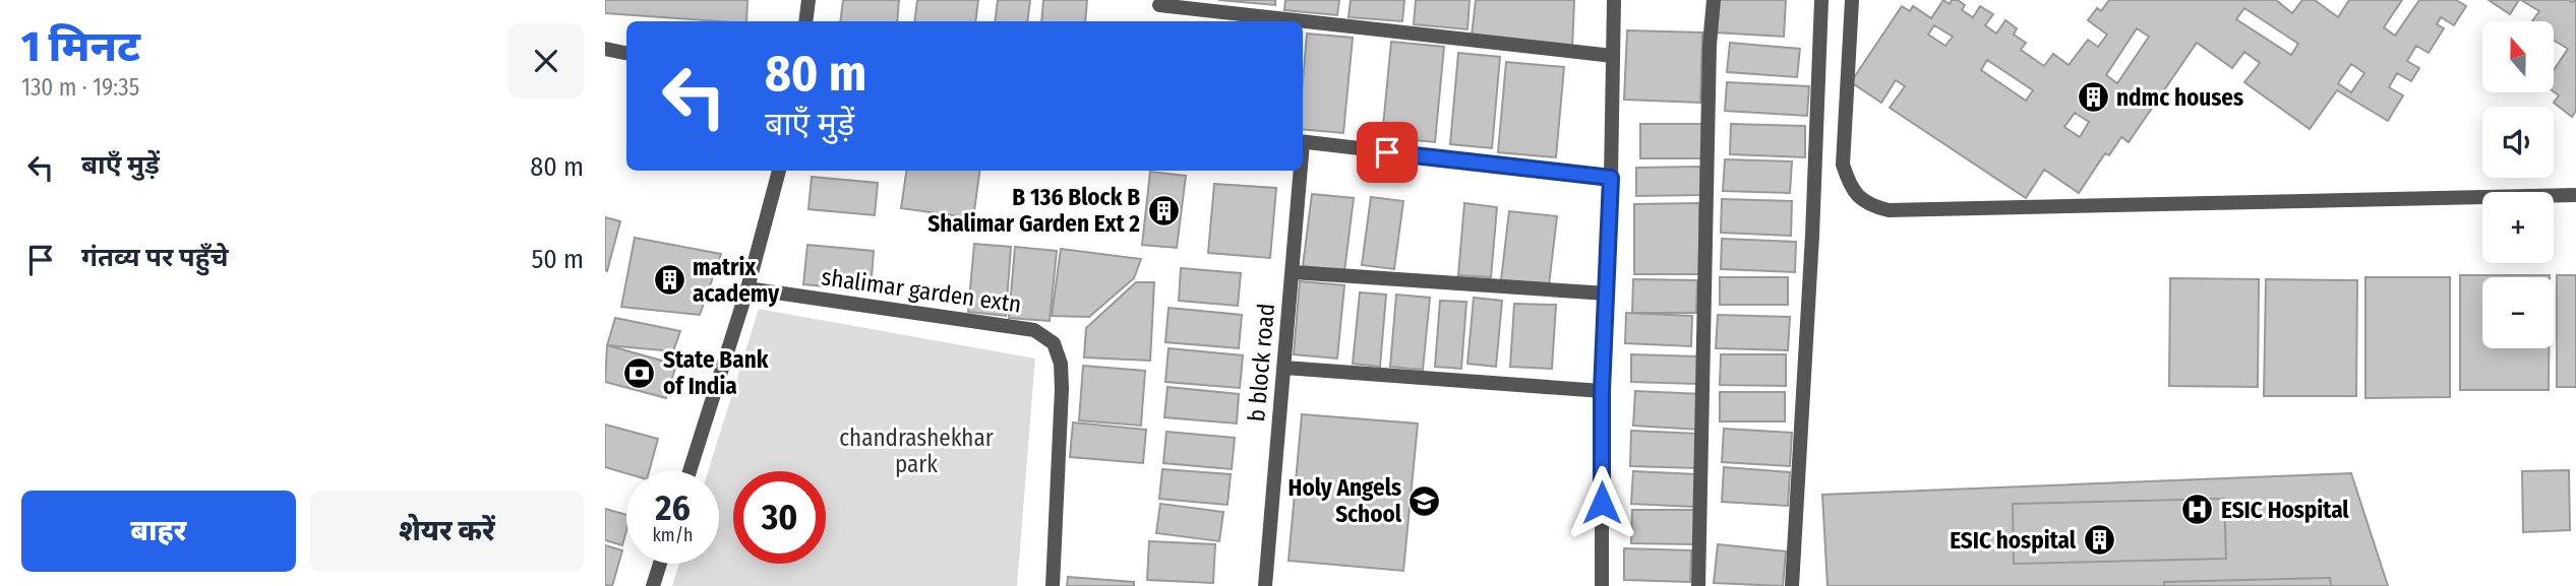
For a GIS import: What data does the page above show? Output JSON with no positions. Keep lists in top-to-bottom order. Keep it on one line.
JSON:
{"streets":{"street":["shalimar garden extn","b block road"]},"parks":["chandrashekhar park"],"places":{"building":["ndmc houses","B 136 Block B Shalimar Garden Ext 2","matrix academy","ESIC hospital"],"bank":["State Bank of India"],"school or university":["Holy Angels School"],"hospital":["ESIC Hospital"]},"north":"top","page":{"heading":["1 मिनट","130 m · 19:35"],"map_buttons":["+","−"],"turn":["80 m","बाएँ मुड़ें"],"list":[{"name":"बाएँ मुड़ें","value":"80 m"},{"name":"गंतव्य पर पहुँचे","value":"50 m"}],"speed":"26 km/h","limit":"30","buttons":["बाहर","शेयर करें"]}}
